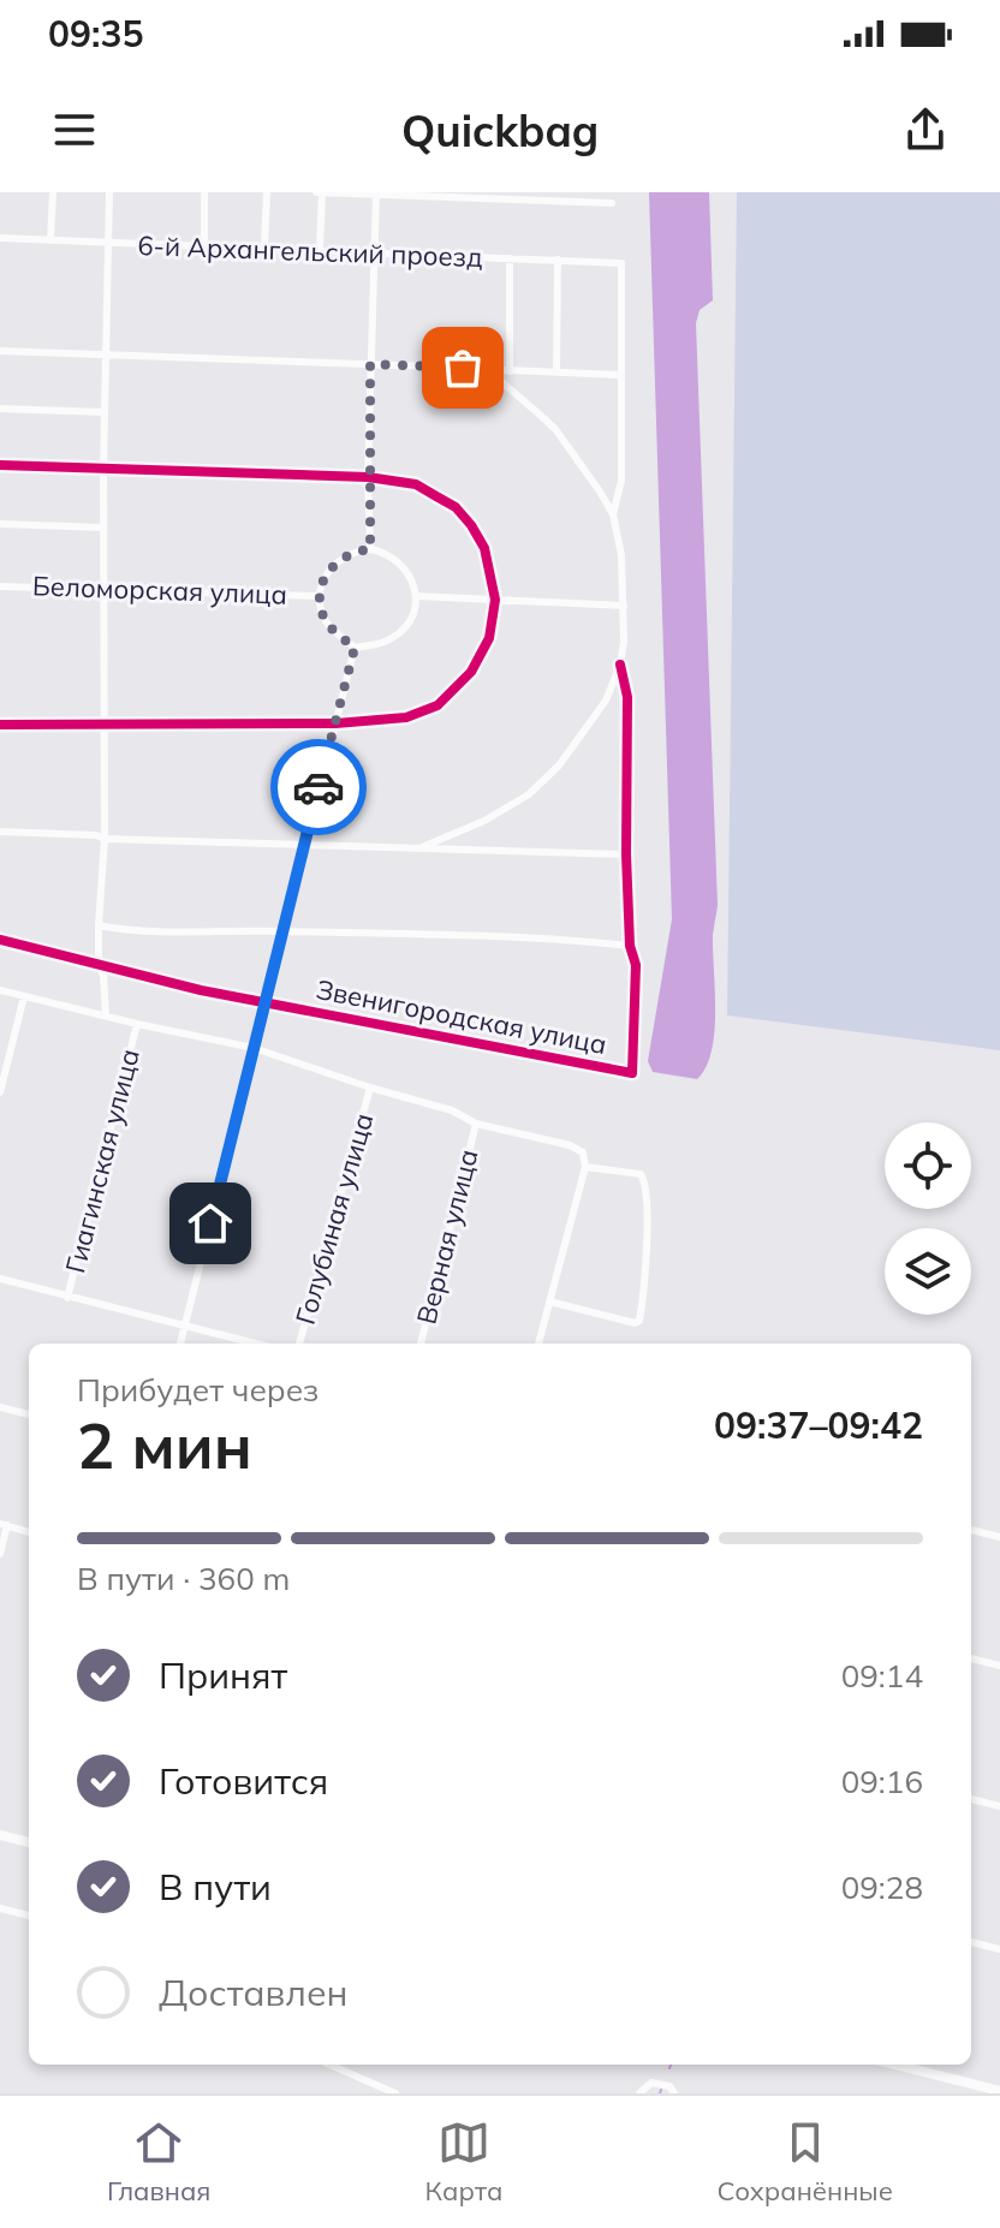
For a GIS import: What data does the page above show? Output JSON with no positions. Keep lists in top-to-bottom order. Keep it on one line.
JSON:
{"streets":{"street":["6-й Архангельский проезд","Беломорская улица","Звенигородская улица","Гиагинская улица","Голубиная улица","Верная улица"]},"page":{"status":"09:35","header":"Quickbag","heading":["2 мин","Прибудет через","09:37–09:42"],"bar":"В пути · 360 m","list":[["Принят","09:14"],["Готовится","09:16"],["В пути","09:28"],"Доставлен"],"tabs":["Главная","Карта","Сохранённые"]}}
